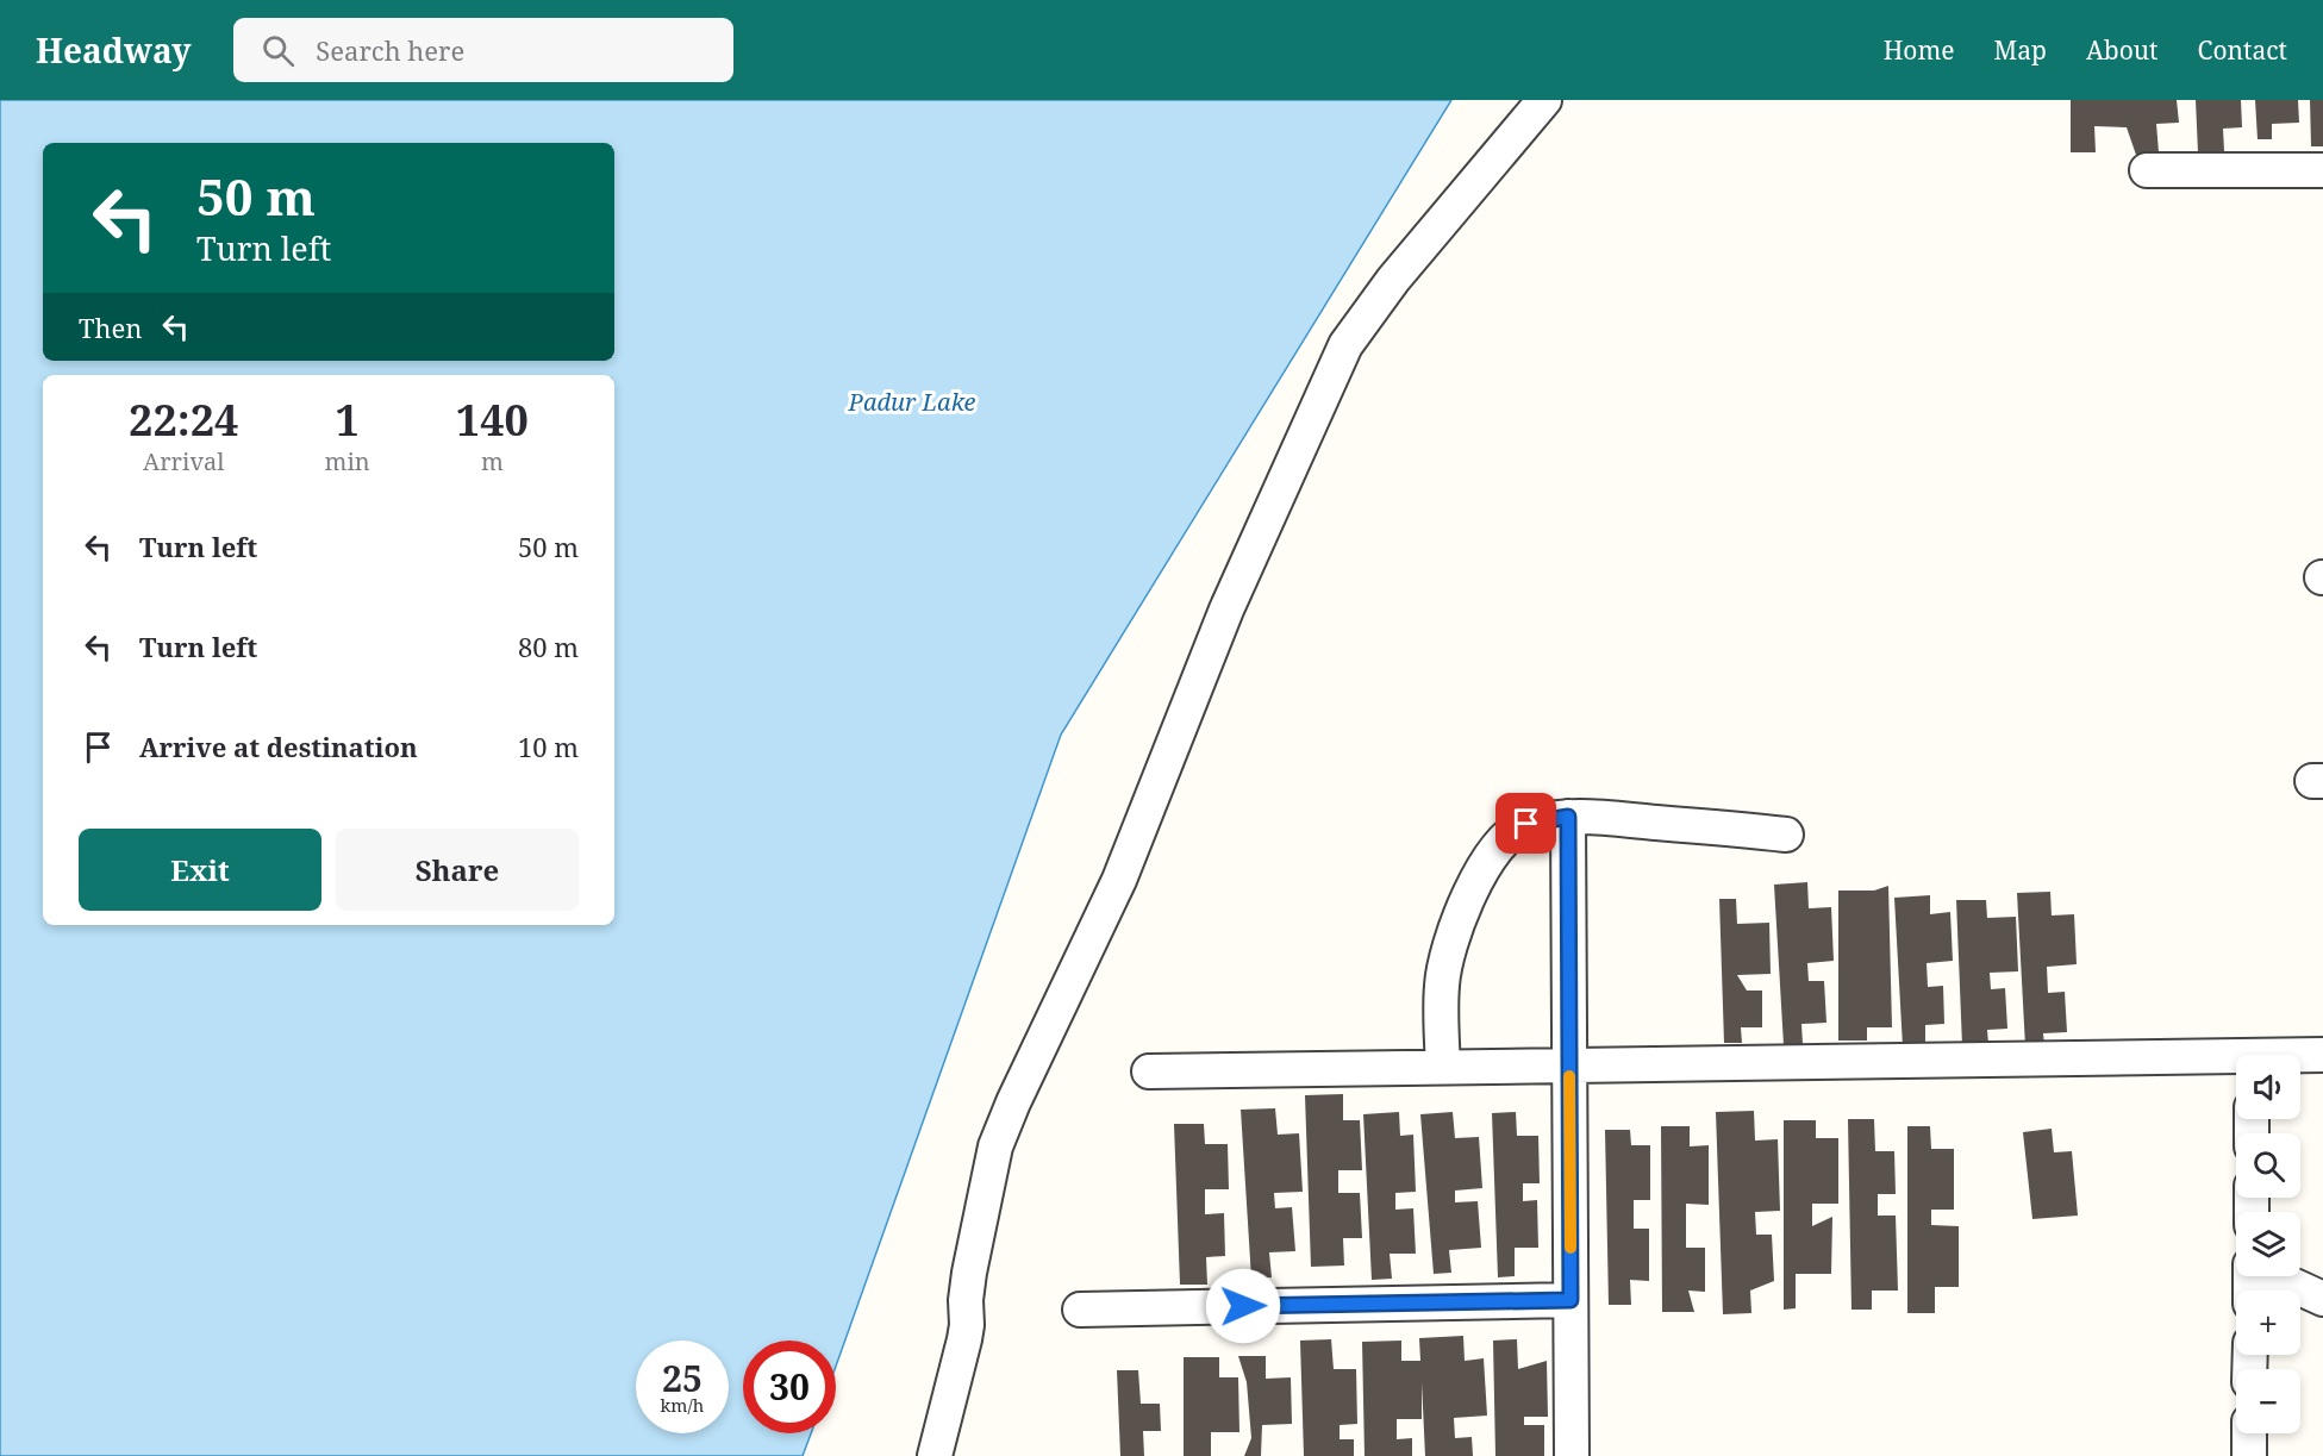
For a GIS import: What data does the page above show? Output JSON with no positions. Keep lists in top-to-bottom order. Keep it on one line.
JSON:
{"water":["Padur Lake"],"page":{"header":"Headway","search":"Search here","nav":["Home","Map","About","Contact"],"turn":["50 m","Turn left"],"then":"Then","eta":["22:24","Arrival","1","min","140","m"],"list":[{"name":"Turn left","value":"50 m"},{"name":"Turn left","value":"80 m"},{"name":"Arrive at destination","value":"10 m"}],"buttons":["Exit","Share"],"map_buttons":["+","−"],"speed":"25 km/h","limit":"30"}}
